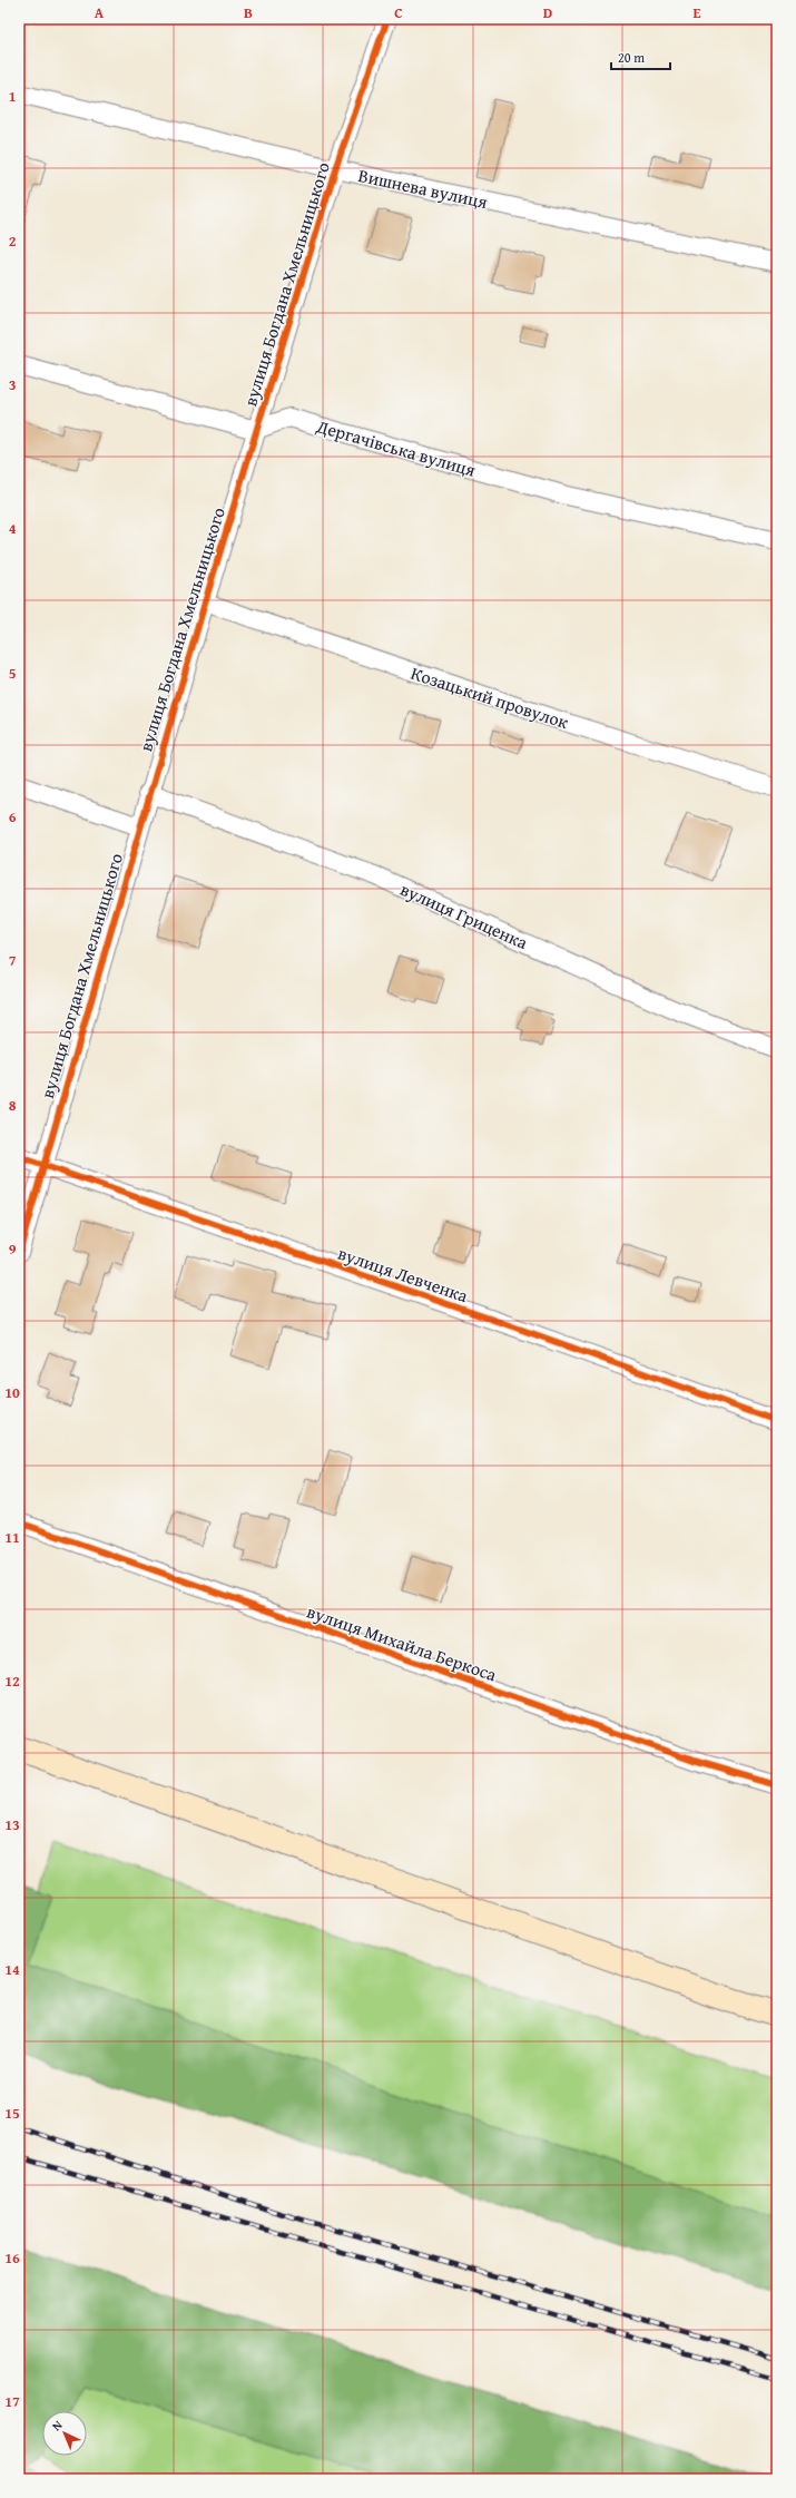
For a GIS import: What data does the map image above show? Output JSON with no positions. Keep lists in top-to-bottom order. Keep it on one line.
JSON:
{"streets":{"street":["Вишнева вулиця","вулиця Богдана Хмельницького","Дергачівська вулиця","Козацький провулок","вулиця Гриценка","вулиця Левченка","вулиця Михайла Беркоса"]},"crossings":[["Вишнева вулиця","вулиця Богдана Хмельницького"],["вулиця Богдана Хмельницького","Дергачівська вулиця"],["вулиця Богдана Хмельницького","Козацький провулок"],["вулиця Богдана Хмельницького","вулиця Гриценка"],["вулиця Богдана Хмельницького","вулиця Левченка"]],"scale_bar":"20 m","north":"top left","grid":{"columns":["A","B","C","D","E"],"rows":["1","2","3","4","5","6","7","8","9","10","11","12","13","14","15","16","17"]}}
